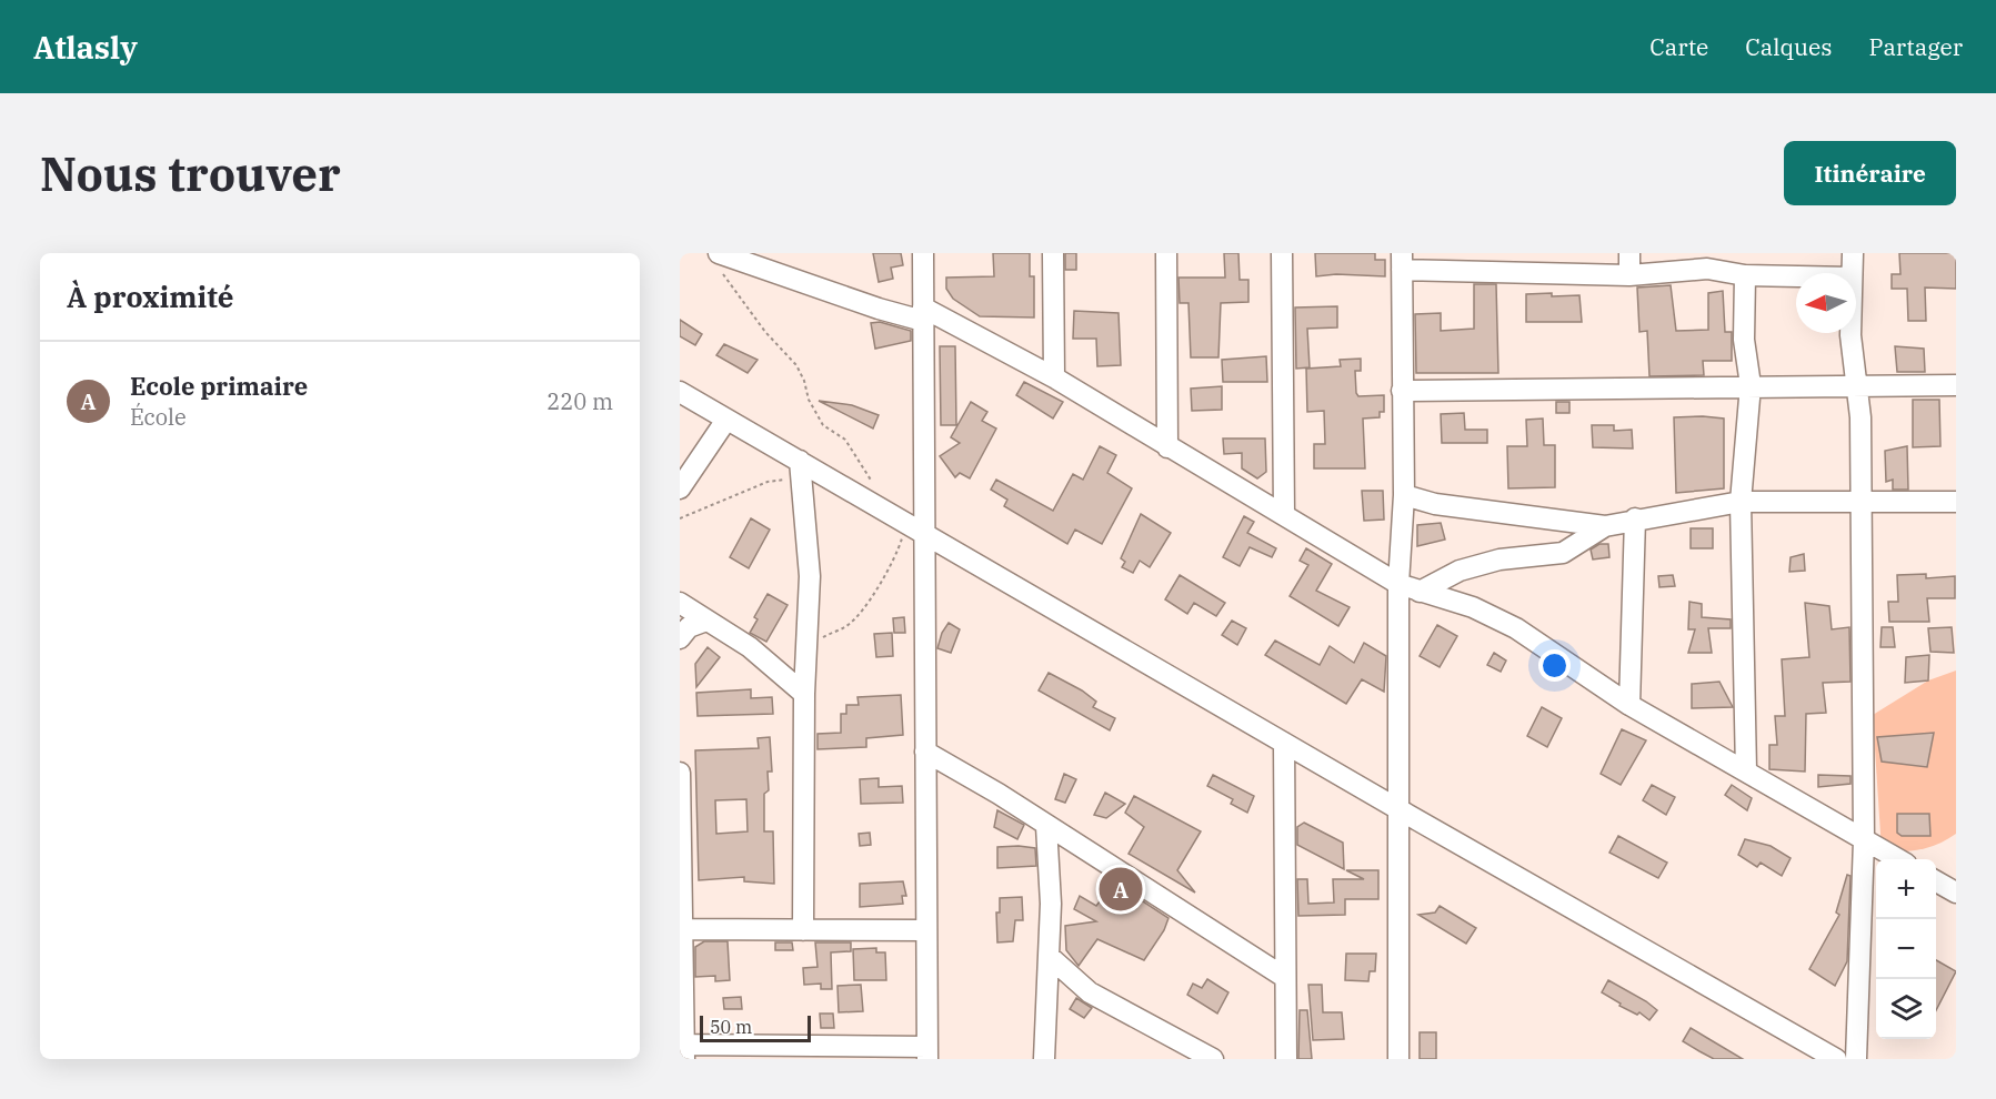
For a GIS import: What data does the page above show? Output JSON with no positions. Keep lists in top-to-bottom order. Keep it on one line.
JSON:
{"scale_bar":"50 m","north":"left","page":{"header":"Atlasly","nav":["Carte","Calques","Partager"],"buttons":"Itinéraire","title":"Nous trouver","heading":"À proximité","list":[{"mark":"A","name":"Ecole primaire","note":"École","value":"220 m"}],"map_buttons":["+","−"],"pins":"A","scale":"50 m"}}
